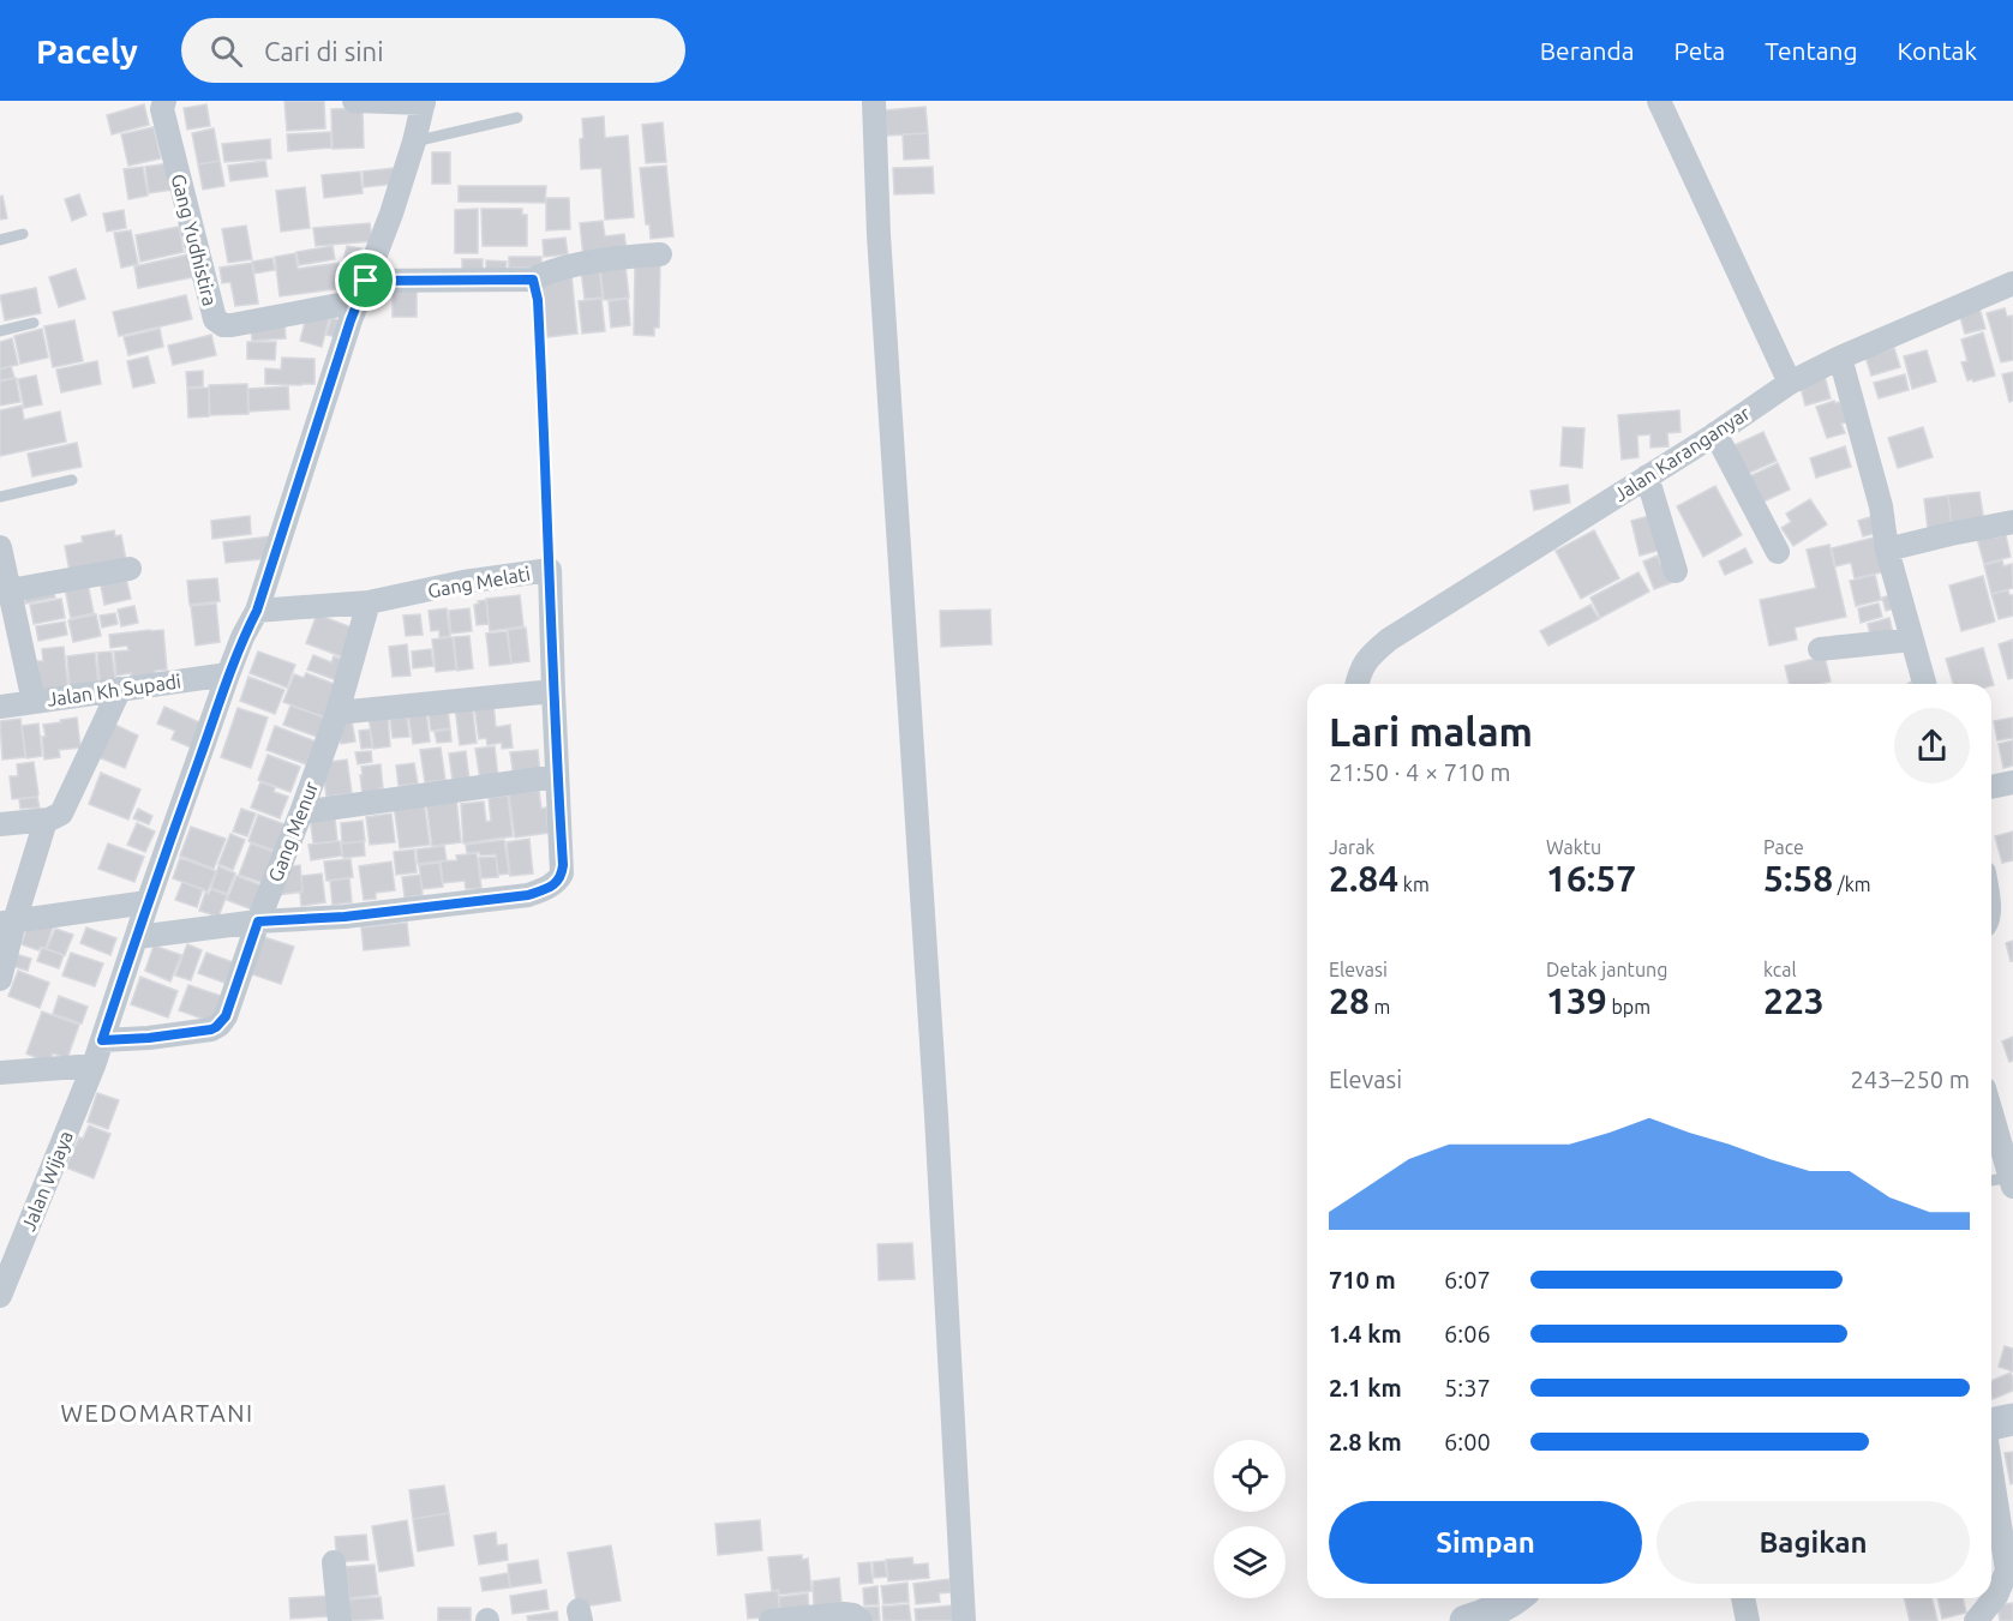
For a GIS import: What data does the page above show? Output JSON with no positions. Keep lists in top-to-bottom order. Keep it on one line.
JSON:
{"streets":{"street":["Gang Yudhistira","Jalan Karanganyar","Gang Melati","Jalan Kh Supadi","Gang Menur","Jalan Wijaya"]},"crossings":[["Gang Melati","Gang Menur"],["Gang Melati","Jalan Wijaya"],["Gang Menur","Jalan Wijaya"]],"districts":["WEDOMARTANI"],"page":{"header":"Pacely","search":"Cari di sini","nav":["Beranda","Peta","Tentang","Kontak"],"heading":["Lari malam","21:50 · 4 × 710 m"],"stats":[["Jarak","2.84 km"],["Waktu","16:57"],["Pace","5:58 /km"],["Elevasi","28 m"],["Detak jantung","139 bpm"],["kcal","223"]],"chart":["Elevasi","243–250 m"],"list":[{"name":"710 m","note":"6:07"},{"name":"1.4 km","note":"6:06"},{"name":"2.1 km","note":"5:37"},{"name":"2.8 km","note":"6:00"}],"buttons":["Simpan","Bagikan"]}}
